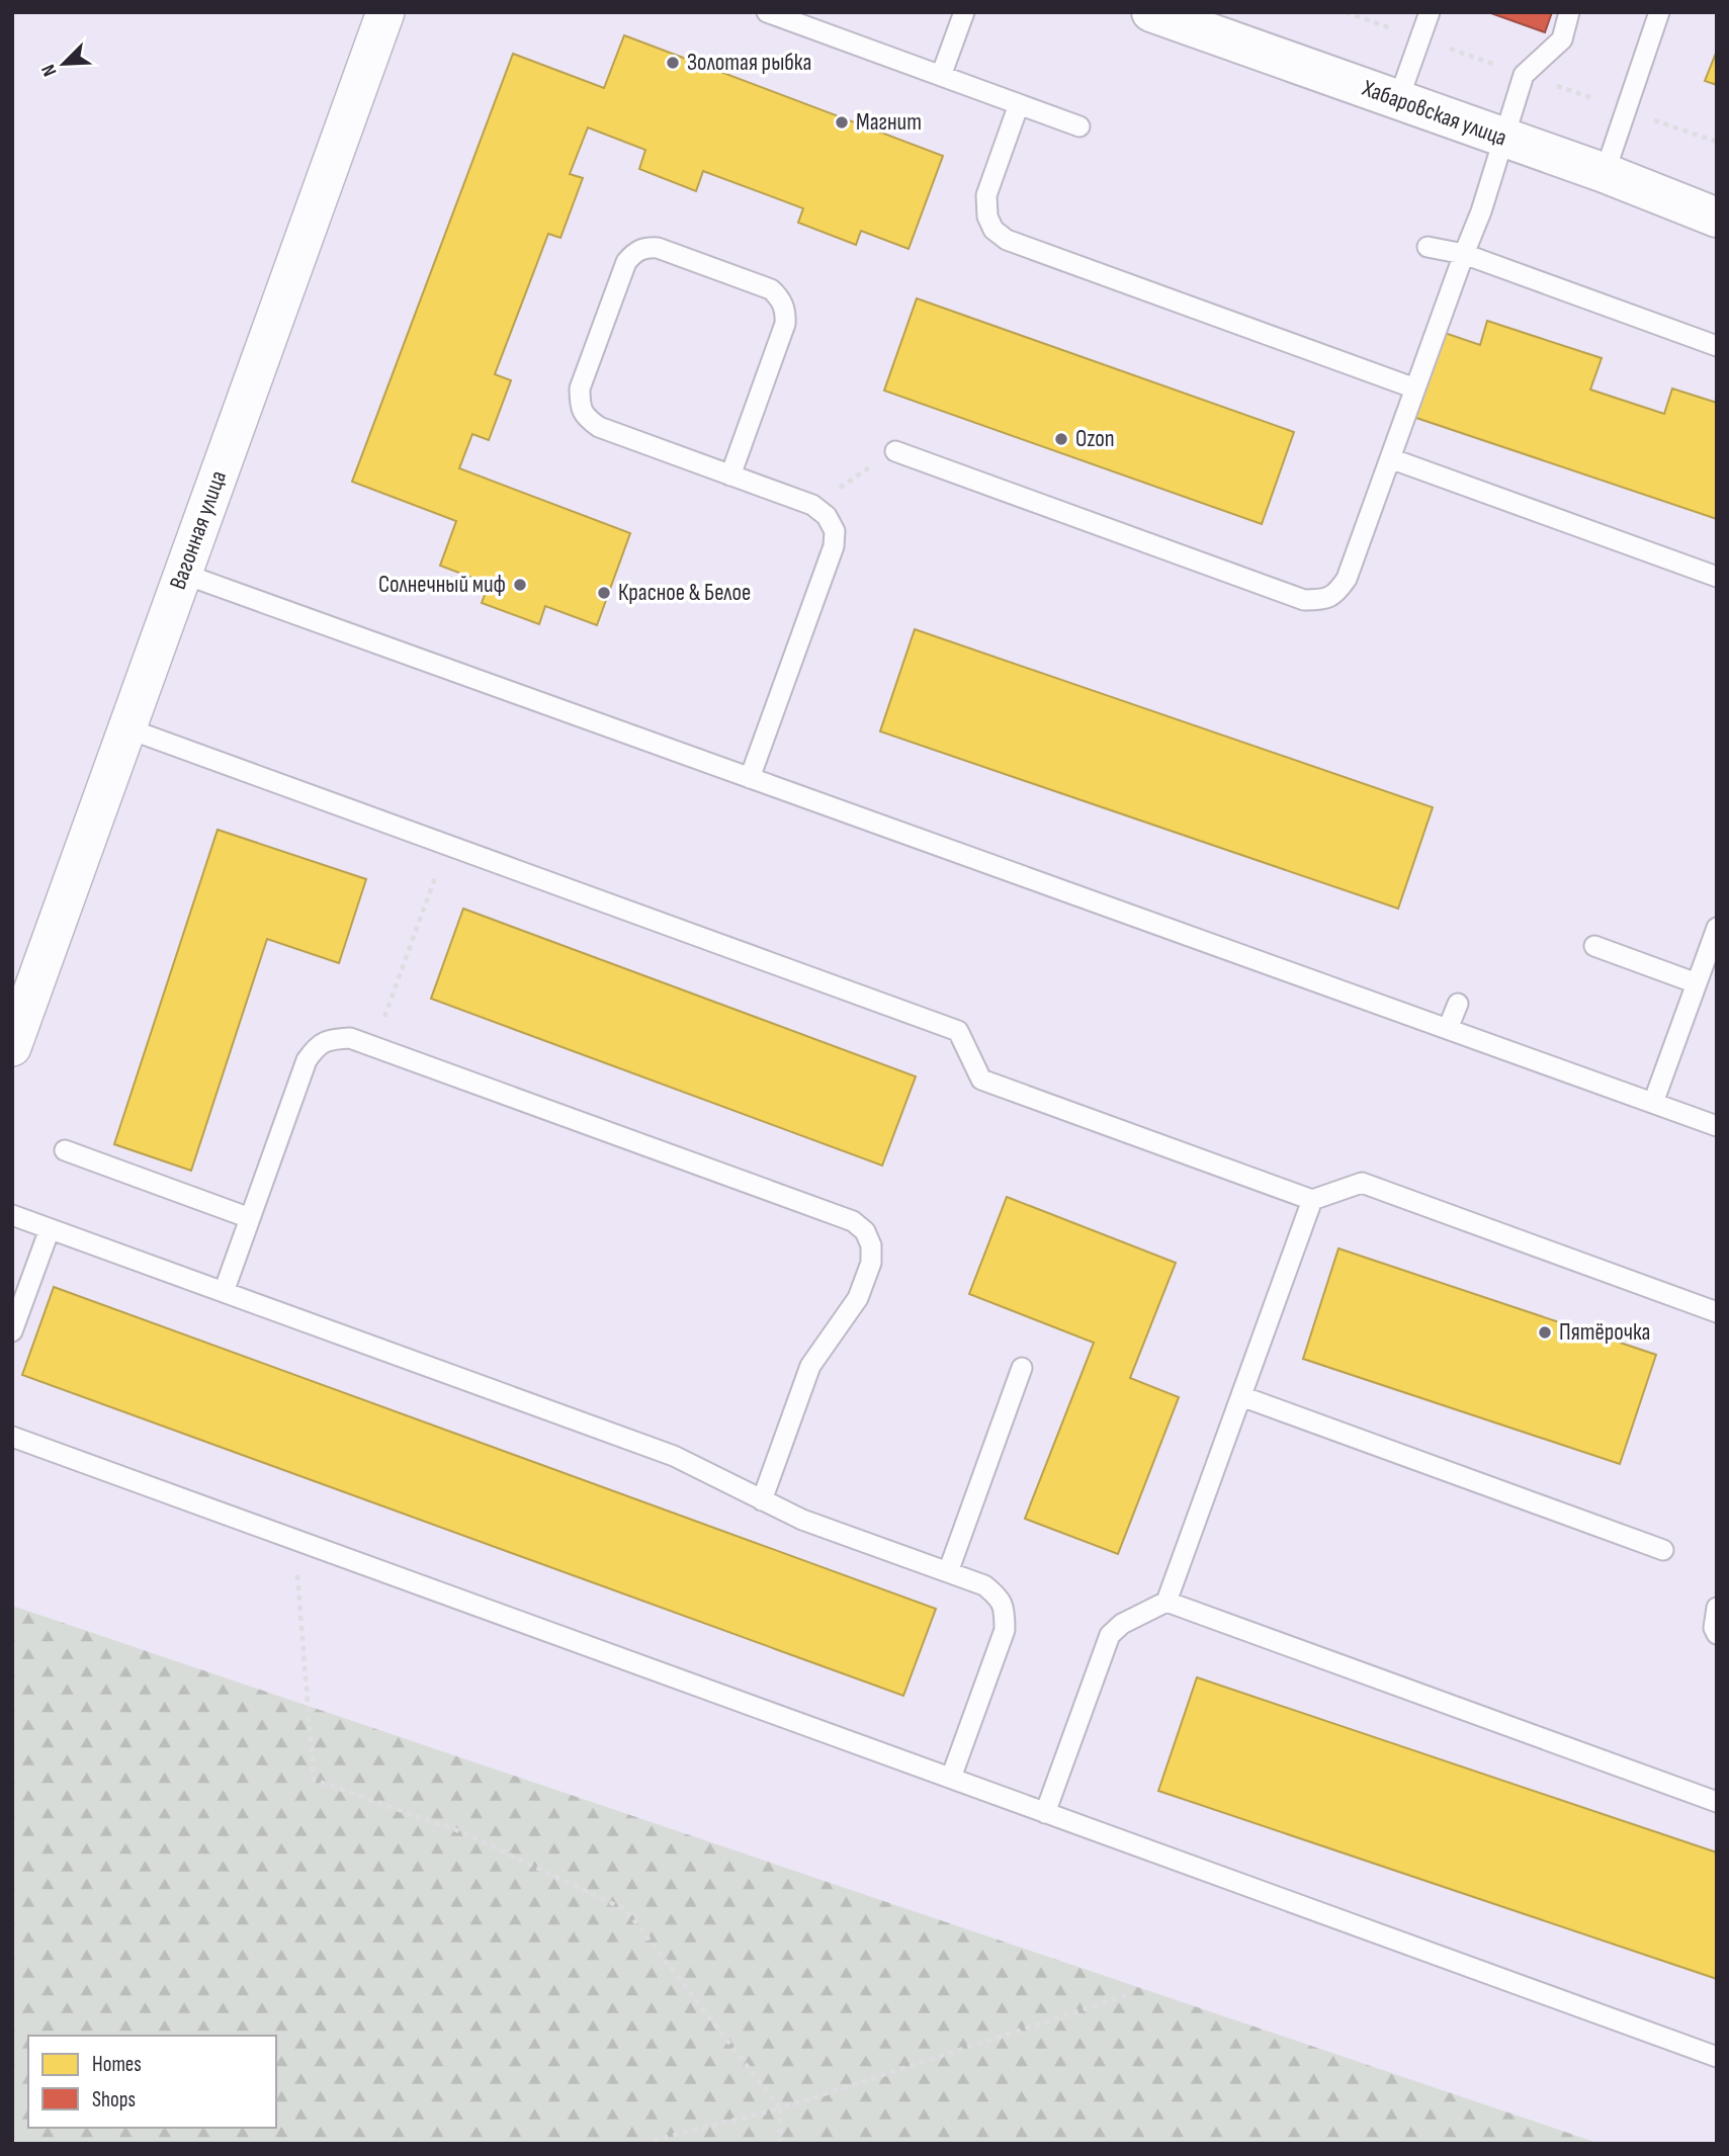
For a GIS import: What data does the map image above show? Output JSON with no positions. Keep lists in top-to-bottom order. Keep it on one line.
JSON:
{"streets":{"street":["Хабаровская улица","Вагонная улица"]},"places":["Золотая рыбка","Магнит","Ozon","Солнечный миф","Красное & Белое","Пятёрочка"],"legend":["Homes","Shops"],"north":"bottom left"}
